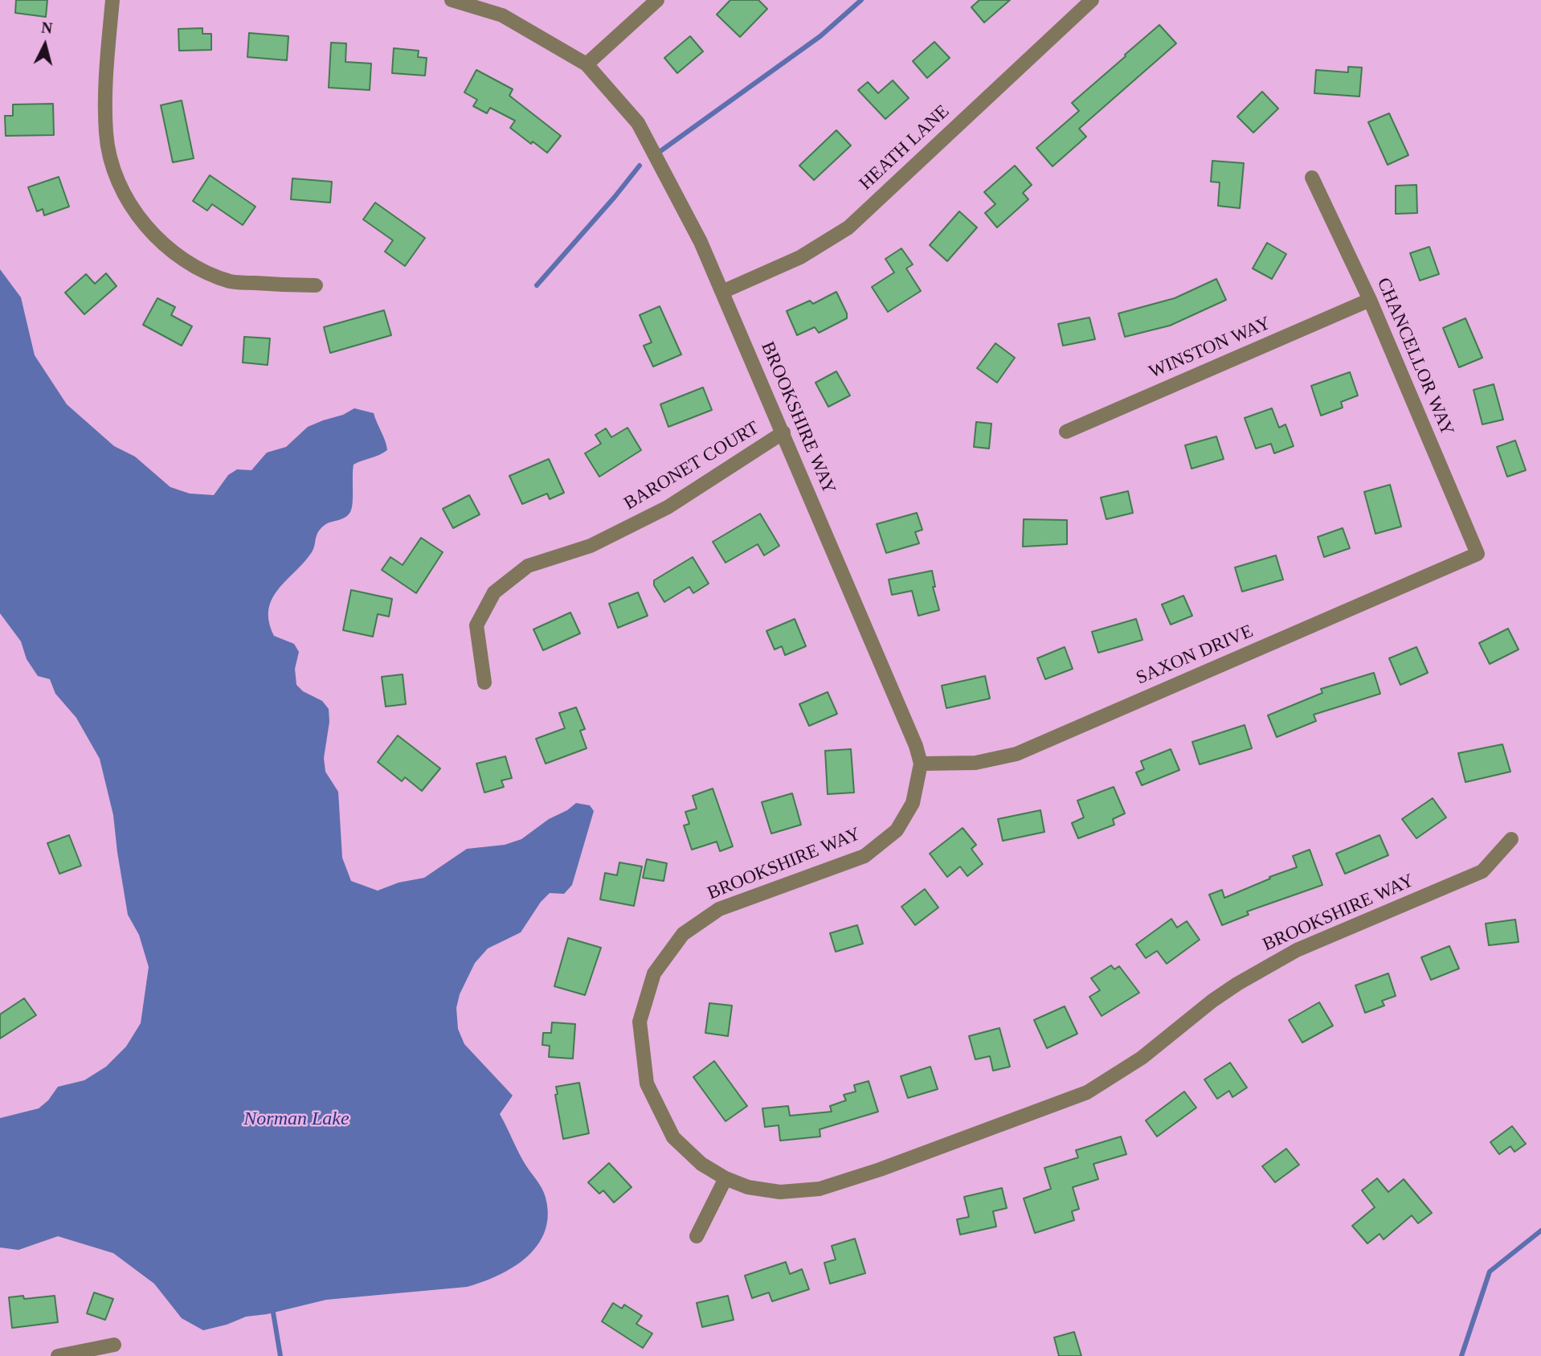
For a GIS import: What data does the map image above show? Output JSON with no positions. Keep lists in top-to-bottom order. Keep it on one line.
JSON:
{"streets":{"street":["HEATH LANE","WINSTON WAY","CHANCELLOR WAY","BROOKSHIRE WAY","BARONET COURT","SAXON DRIVE"]},"crossings":[["HEATH LANE","BROOKSHIRE WAY"],["WINSTON WAY","CHANCELLOR WAY"],["CHANCELLOR WAY","SAXON DRIVE"],["BROOKSHIRE WAY","BARONET COURT"],["BROOKSHIRE WAY","SAXON DRIVE"]],"water":["Norman Lake"],"north":"top"}
